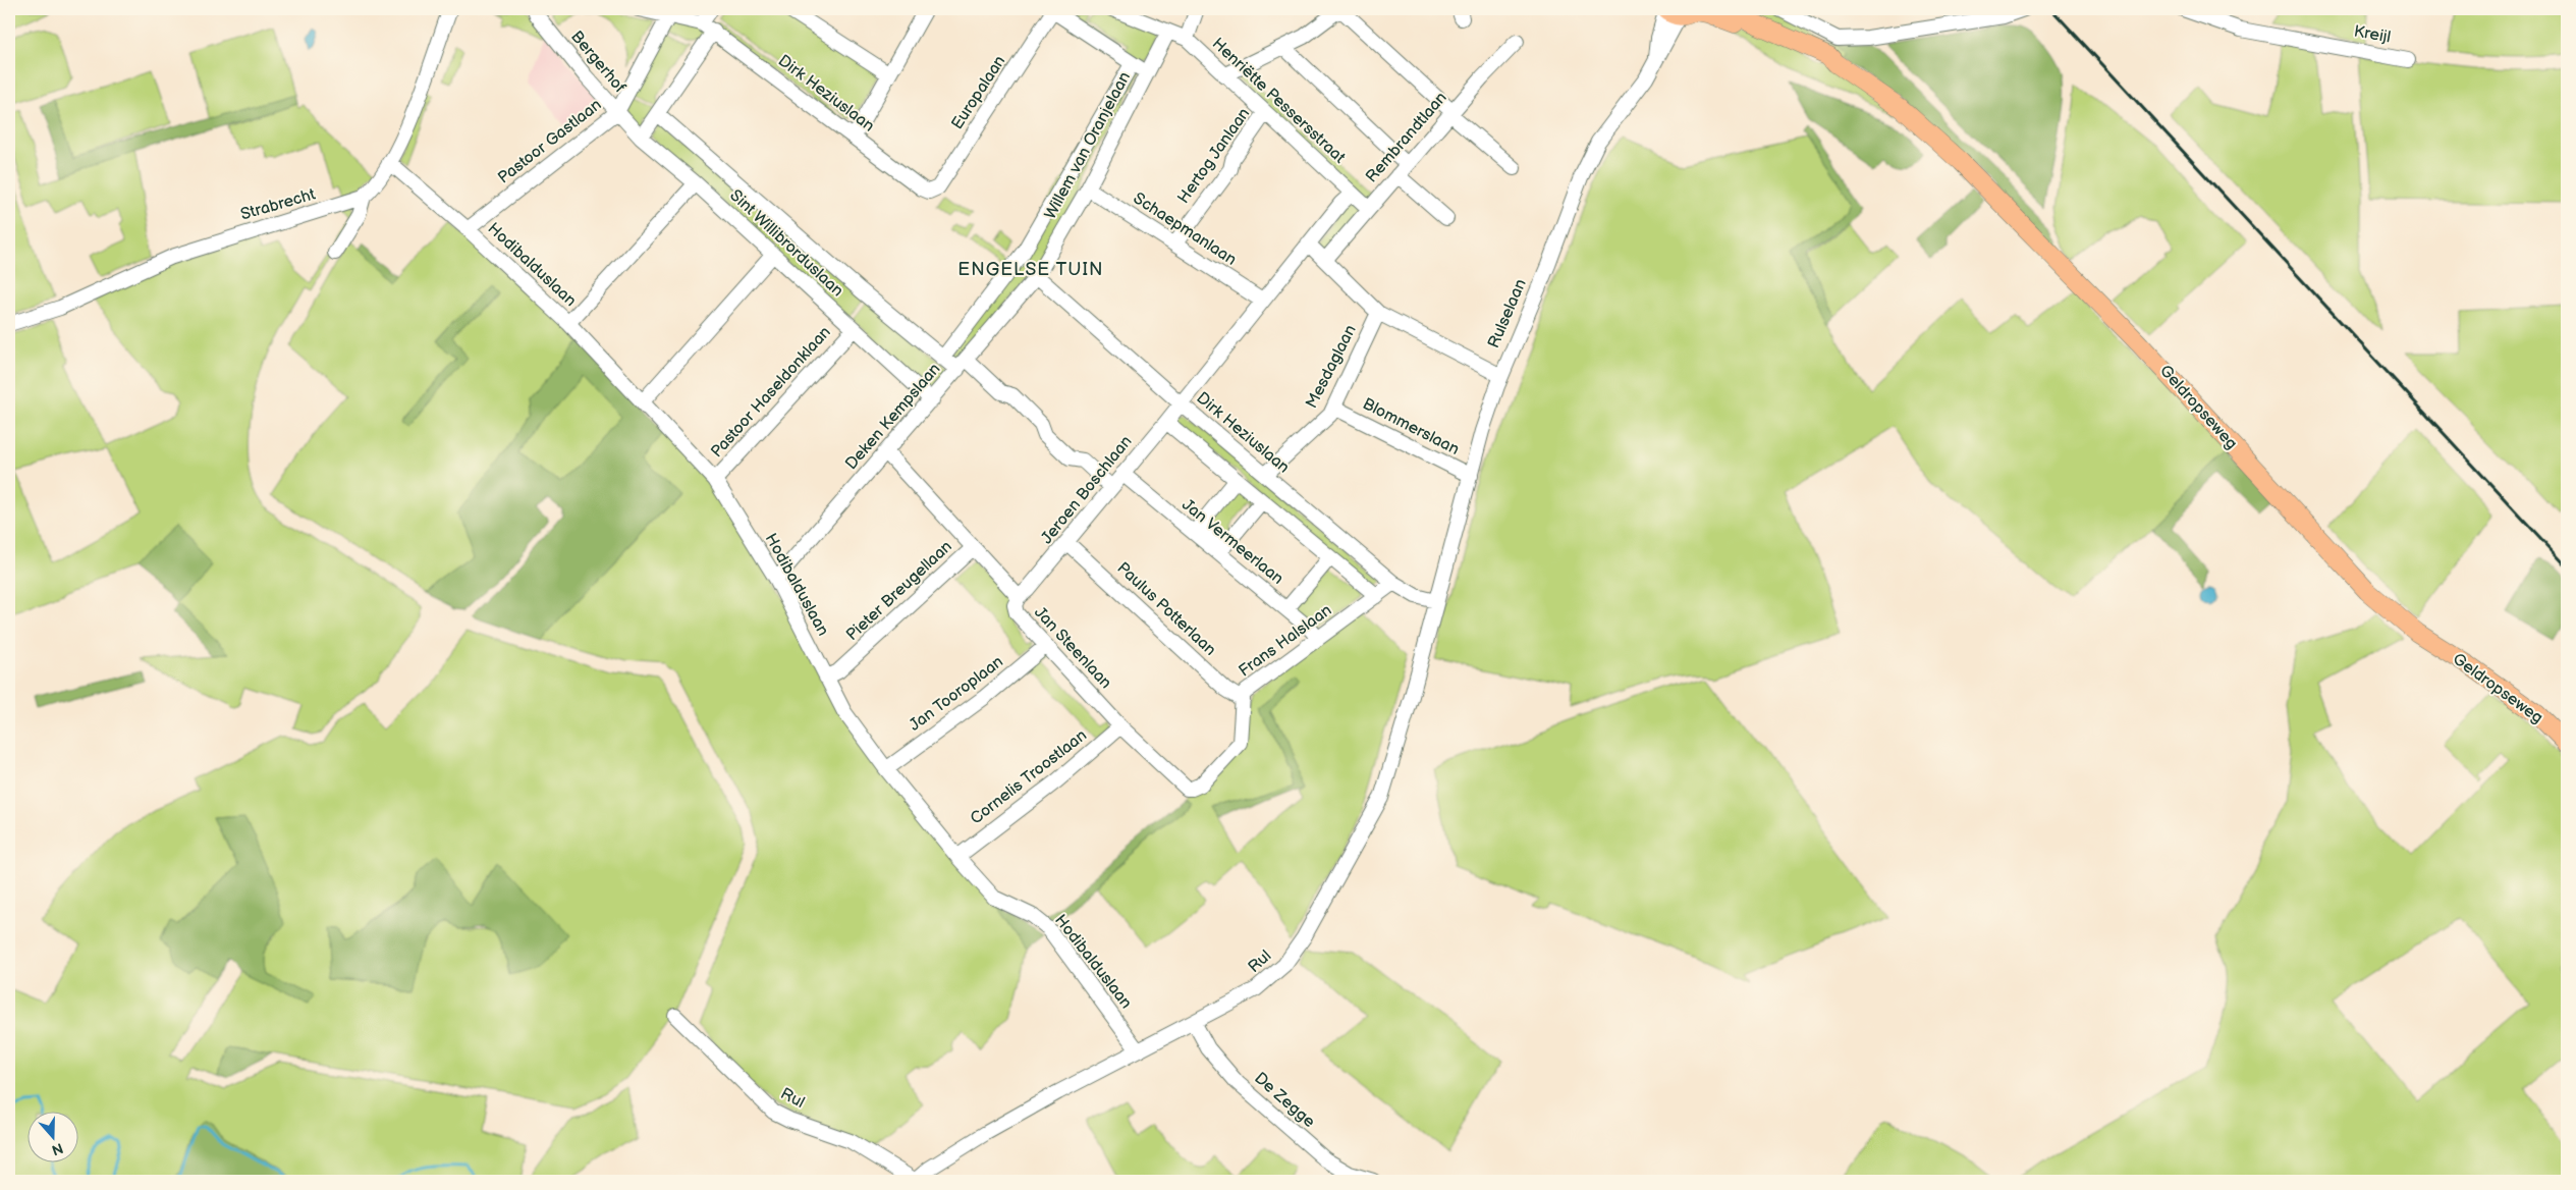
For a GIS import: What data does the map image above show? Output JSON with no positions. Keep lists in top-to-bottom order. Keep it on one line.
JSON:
{"streets":{"main road":["Geldropseweg"],"street":["Kreijl","Bergerhof","Europalaan","Dirk Heziuslaan","Henriëtte Pessersstraat","Rembrandtlaan","Pastoor Gastlaan","Willem van Oranjelaan","Hertog Janlaan","Strabrecht","Schaepmanlaan","Sint Willibrorduslaan","Hodibalduslaan","Rulselaan","Mesdaglaan","Pastoor Haseldonklaan","Deken Kempslaan","Blommerslaan","Jeroen Boschlaan","Jan Vermeerlaan","Pieter Breugellaan","Paulus Potterlaan","Frans Halslaan","Jan Steenlaan","Jan Tooroplaan","Cornelis Troostlaan","Rul","De Zegge"]},"crossings":[["Bergerhof","Pastoor Gastlaan"],["Bergerhof","Sint Willibrorduslaan"],["Europalaan","Dirk Heziuslaan"],["Dirk Heziuslaan","Rembrandtlaan"],["Dirk Heziuslaan","Willem van Oranjelaan"],["Dirk Heziuslaan","Rulselaan"],["Dirk Heziuslaan","Mesdaglaan"],["Dirk Heziuslaan","Deken Kempslaan"],["Dirk Heziuslaan","Jeroen Boschlaan"],["Dirk Heziuslaan","Frans Halslaan"],["Dirk Heziuslaan","Rul"],["Henriëtte Pessersstraat","Rembrandtlaan"],["Henriëtte Pessersstraat","Hertog Janlaan"],["Rembrandtlaan","Schaepmanlaan"],["Rembrandtlaan","Jeroen Boschlaan"],["Pastoor Gastlaan","Sint Willibrorduslaan"],["Pastoor Gastlaan","Hodibalduslaan"],["Willem van Oranjelaan","Schaepmanlaan"],["Willem van Oranjelaan","Deken Kempslaan"],["Hertog Janlaan","Schaepmanlaan"],["Sint Willibrorduslaan","Pastoor Haseldonklaan"],["Sint Willibrorduslaan","Deken Kempslaan"],["Sint Willibrorduslaan","Jeroen Boschlaan"],["Hodibalduslaan","Pastoor Haseldonklaan"],["Hodibalduslaan","Deken Kempslaan"],["Hodibalduslaan","Pieter Breugellaan"],["Hodibalduslaan","Jan Tooroplaan"],["Hodibalduslaan","Cornelis Troostlaan"],["Hodibalduslaan","Rul"],["Rulselaan","Geldropseweg"],["Rulselaan","Blommerslaan"],["Rulselaan","Rul"],["Mesdaglaan","Blommerslaan"],["Deken Kempslaan","Jan Steenlaan"],["Jeroen Boschlaan","Jan Vermeerlaan"],["Jeroen Boschlaan","Paulus Potterlaan"],["Jeroen Boschlaan","Jan Steenlaan"],["Jan Vermeerlaan","Frans Halslaan"],["Pieter Breugellaan","Jan Steenlaan"],["Paulus Potterlaan","Frans Halslaan"],["Frans Halslaan","Jan Steenlaan"],["Jan Steenlaan","Jan Tooroplaan"],["Jan Steenlaan","Cornelis Troostlaan"],["Rul","De Zegge"]],"districts":["ENGELSE TUIN"],"north":"bottom"}
